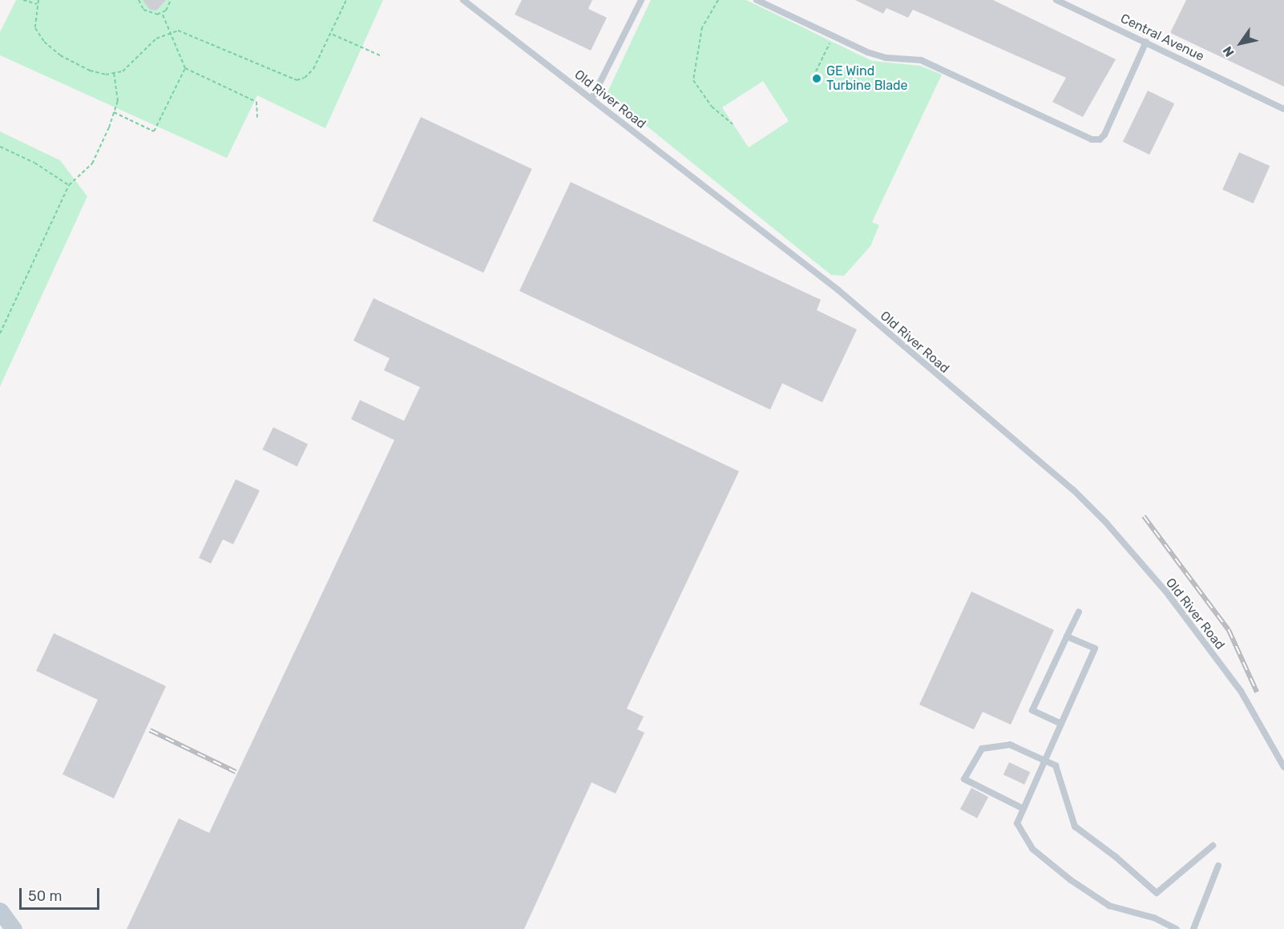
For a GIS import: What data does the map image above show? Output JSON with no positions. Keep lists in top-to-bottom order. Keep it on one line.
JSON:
{"streets":{"lane":["Central Avenue","Old River Road"]},"places":["GE Wind Turbine Blade"],"scale_bar":"50 m","north":"bottom left"}
